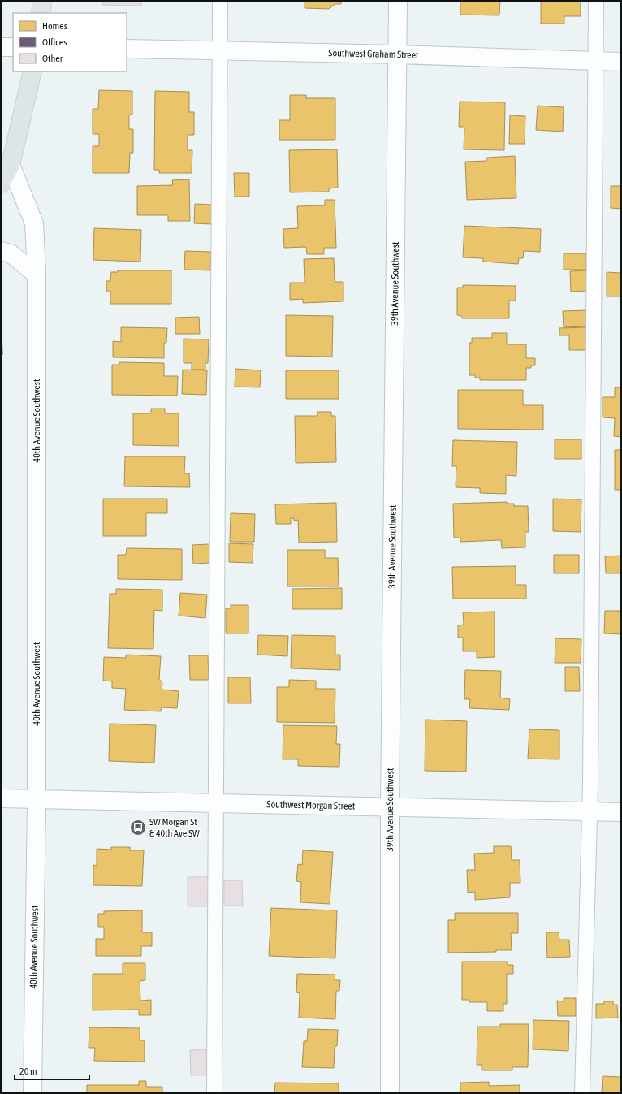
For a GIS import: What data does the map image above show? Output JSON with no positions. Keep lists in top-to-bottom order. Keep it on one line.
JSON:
{"streets":{"street":["Southwest Graham Street","39th Avenue Southwest","40th Avenue Southwest","Southwest Morgan Street"]},"crossings":[["Southwest Graham Street","39th Avenue Southwest"],["39th Avenue Southwest","Southwest Morgan Street"],["40th Avenue Southwest","Southwest Morgan Street"]],"places":{"bus stop":["SW Morgan St & 40th Ave SW"]},"legend":["Homes","Offices","Other"],"scale_bar":"20 m"}
